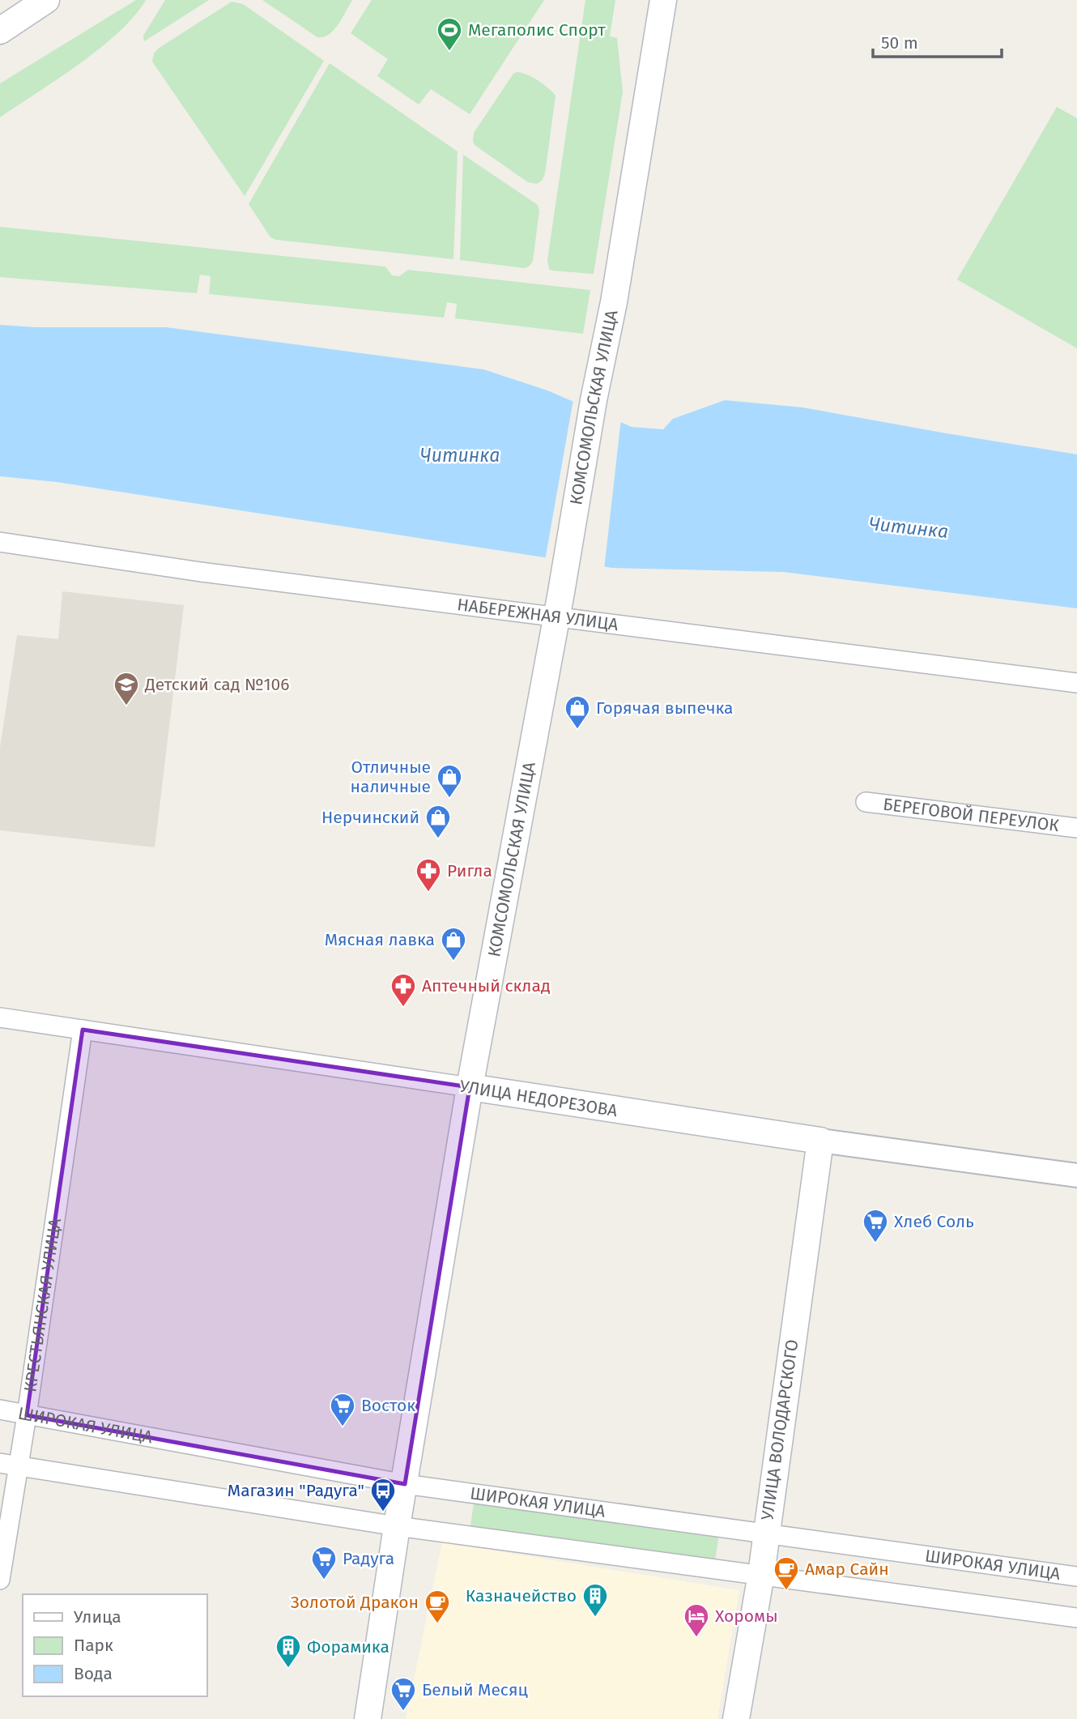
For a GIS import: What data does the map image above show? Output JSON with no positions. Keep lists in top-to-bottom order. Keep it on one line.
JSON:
{"streets":{"main road":["КОМСОМОЛЬСКАЯ УЛИЦА","УЛИЦА НЕДОРЕЗОВА","УЛИЦА ВОЛОДАРСКОГО"],"street":["НАБЕРЕЖНАЯ УЛИЦА","БЕРЕГОВОЙ ПЕРЕУЛОК","КРЕСТЬЯНСКАЯ УЛИЦА","ШИРОКАЯ УЛИЦА"]},"crossings":[["КОМСОМОЛЬСКАЯ УЛИЦА","НАБЕРЕЖНАЯ УЛИЦА"],["КОМСОМОЛЬСКАЯ УЛИЦА","УЛИЦА НЕДОРЕЗОВА"],["КОМСОМОЛЬСКАЯ УЛИЦА","ШИРОКАЯ УЛИЦА"],["УЛИЦА НЕДОРЕЗОВА","КРЕСТЬЯНСКАЯ УЛИЦА"],["УЛИЦА НЕДОРЕЗОВА","УЛИЦА ВОЛОДАРСКОГО"],["КРЕСТЬЯНСКАЯ УЛИЦА","ШИРОКАЯ УЛИЦА"],["ШИРОКАЯ УЛИЦА","УЛИЦА ВОЛОДАРСКОГО"]],"water":["Читинка"],"places":{"sports":["Мегаполис Спорт"],"school or university":["Детский сад №106"],"shop":["Горячая выпечка","Отличные наличные","Нерчинский","Мясная лавка"],"pharmacy":["Ригла","Аптечный склад"],"supermarket":["Хлеб Соль","Восток","Радуга","Белый Месяц"],"bus stop":["Магазин \"Радуга\""],"cafe":["Амар Сайн","Золотой Дракон"],"building":["Казначейство","Форамика"],"hotel":["Хоромы"]},"legend":["Улица","Парк","Вода"],"scale_bar":"50 m"}
